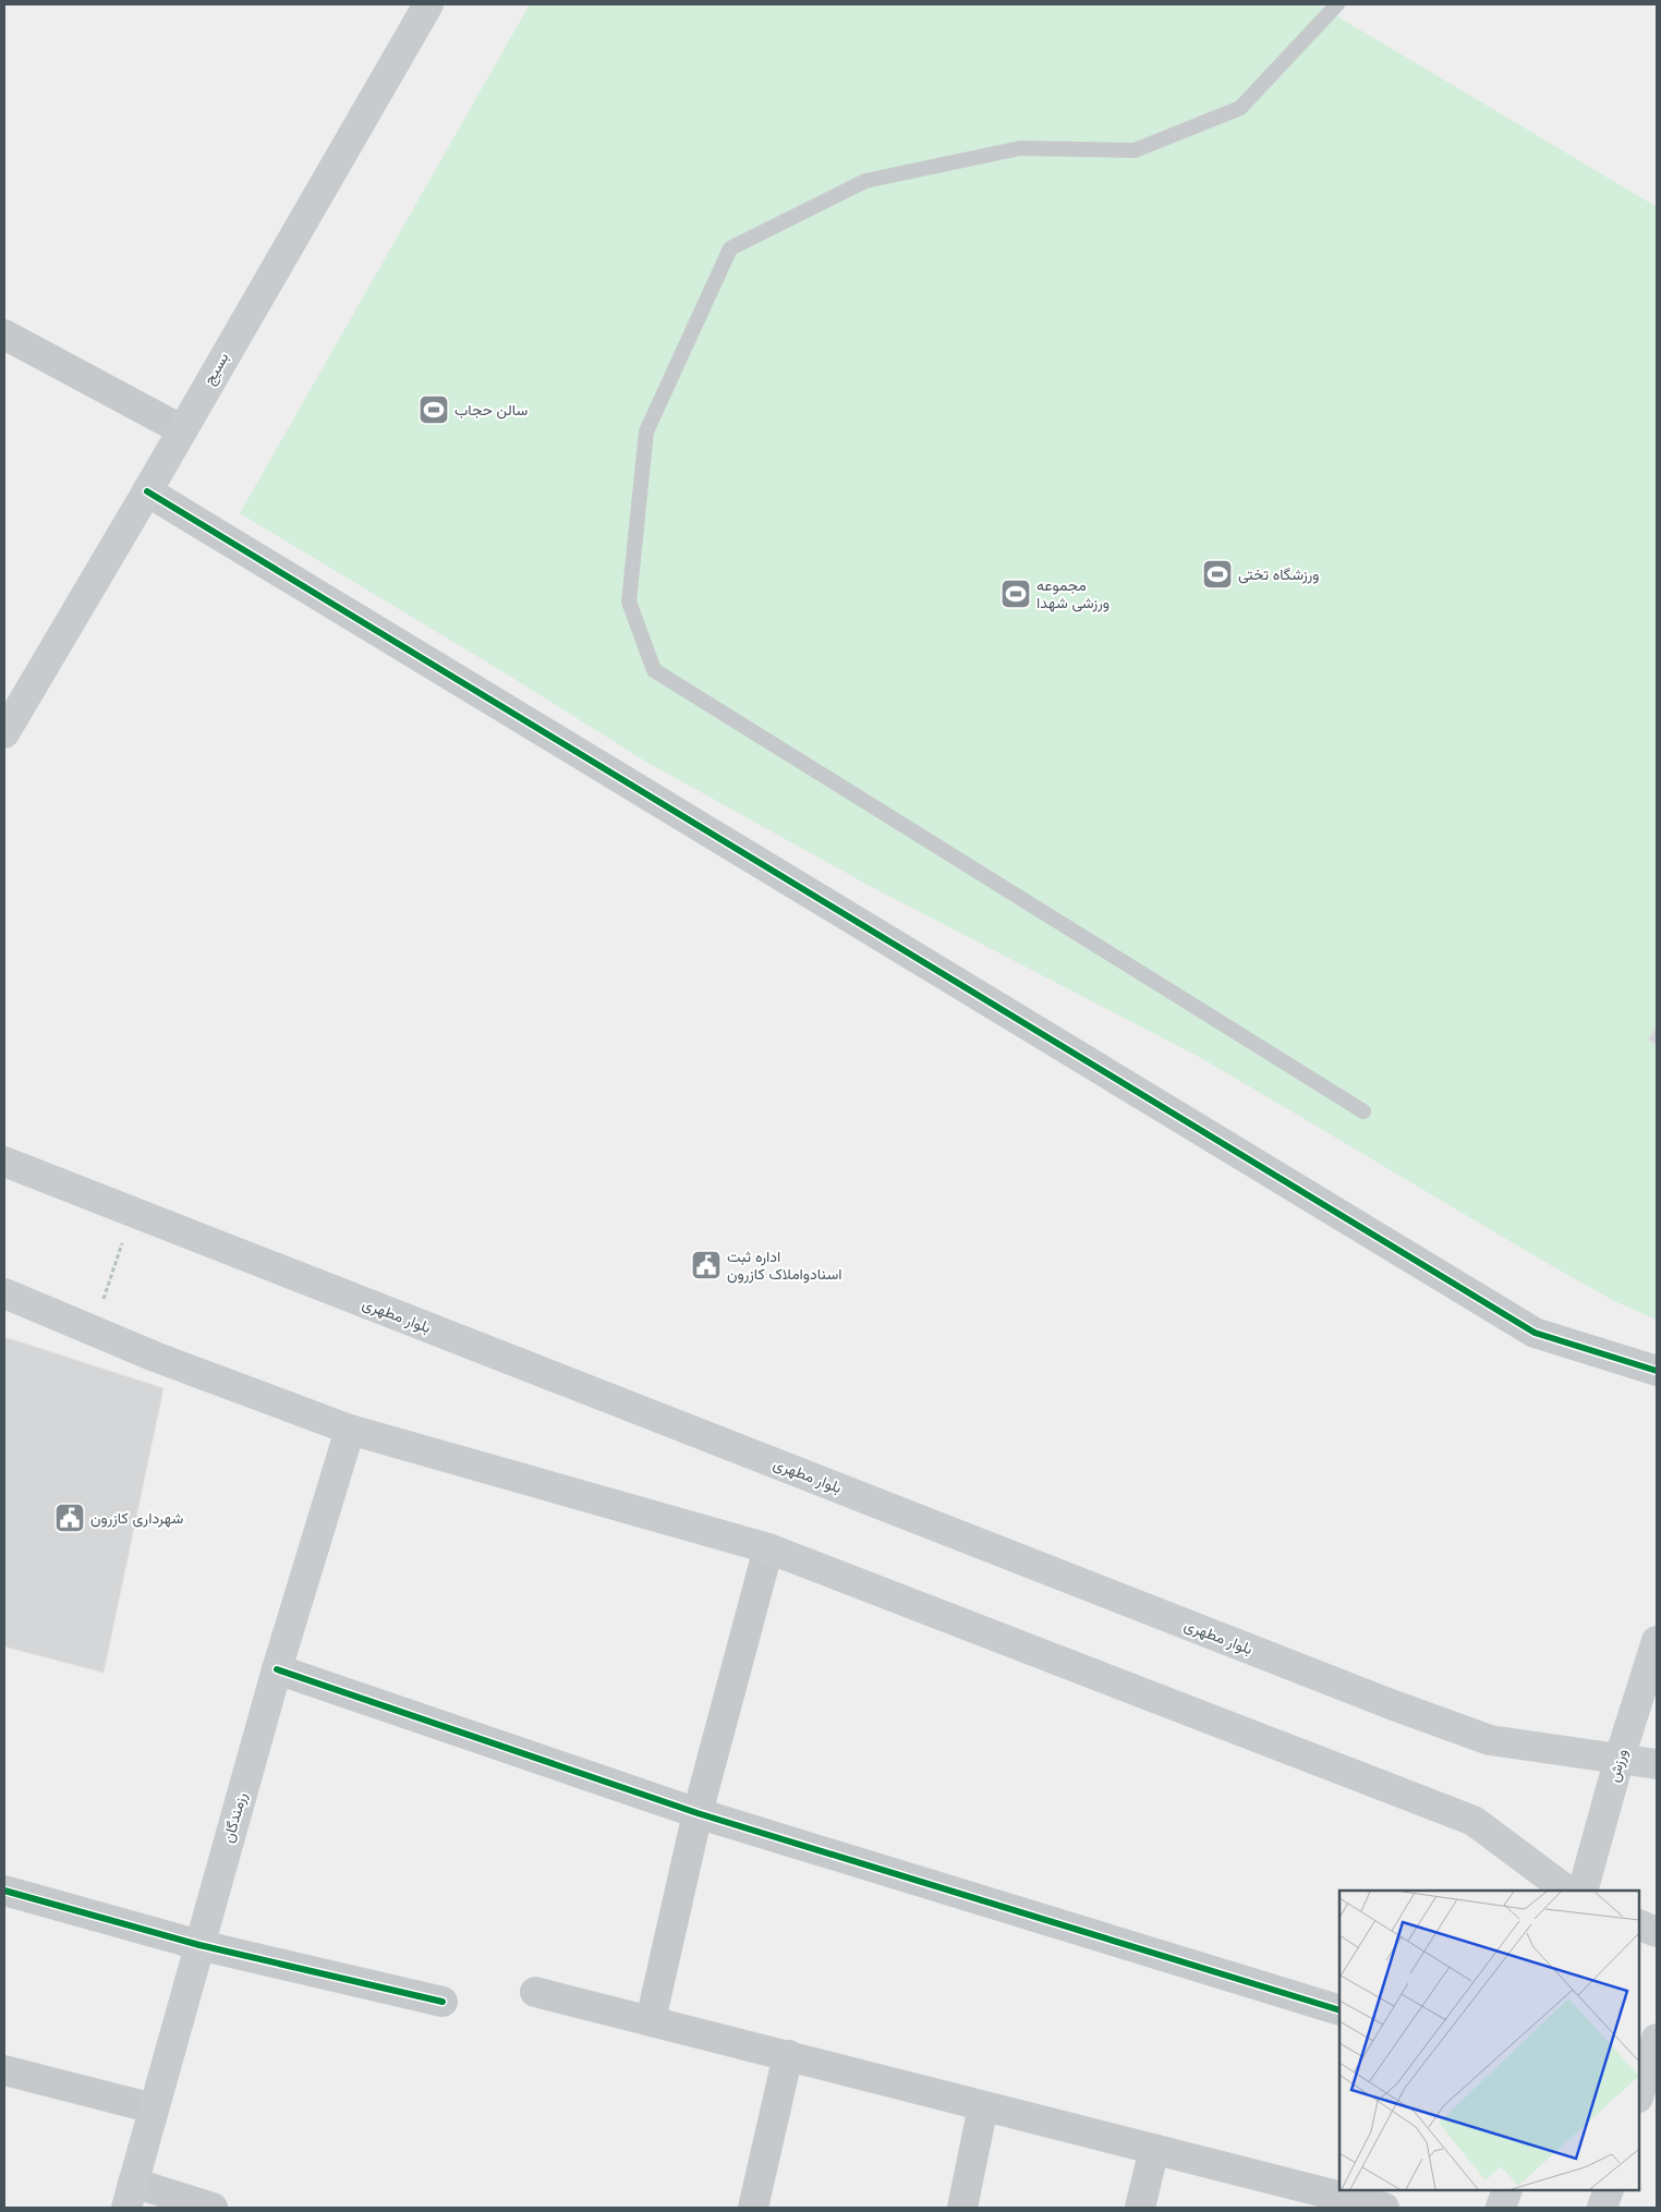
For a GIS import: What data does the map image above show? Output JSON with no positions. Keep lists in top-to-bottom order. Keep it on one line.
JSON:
{"streets":{"main road":["بسیج","بلوار مطهری","ورزش","رزمندگان"]},"crossings":[["بلوار مطهری","ورزش"]],"places":{"sports":["سالن حجاب","ورزشگاه تختی","مجموعه ورزشی شهدا"],"public building":["اداره ثبت اسنادواملاک کازرون","شهرداری کازرون"]}}
